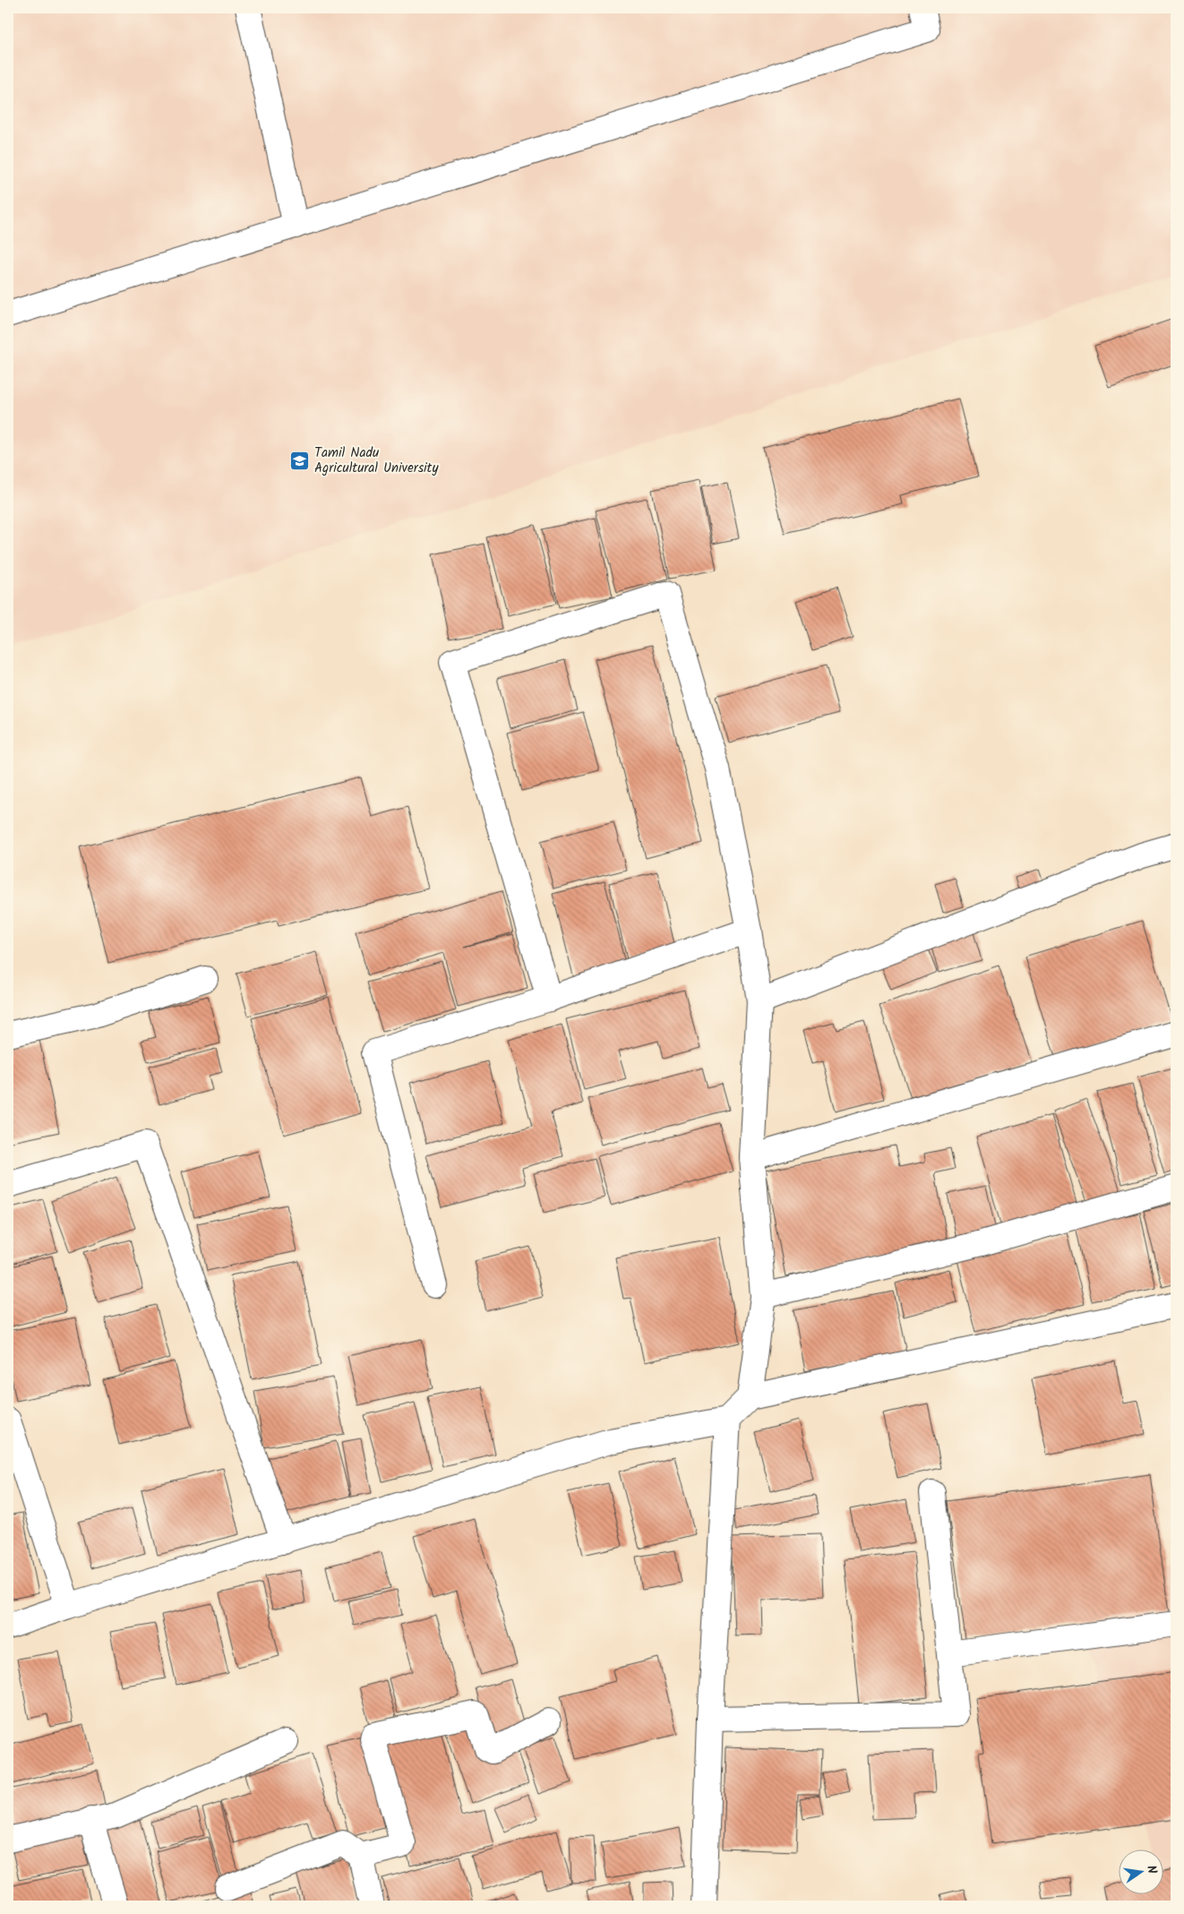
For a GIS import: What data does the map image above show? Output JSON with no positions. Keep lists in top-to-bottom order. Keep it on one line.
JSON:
{"places":{"school or university":["Tamil Nadu Agricultural University"]},"north":"right"}
